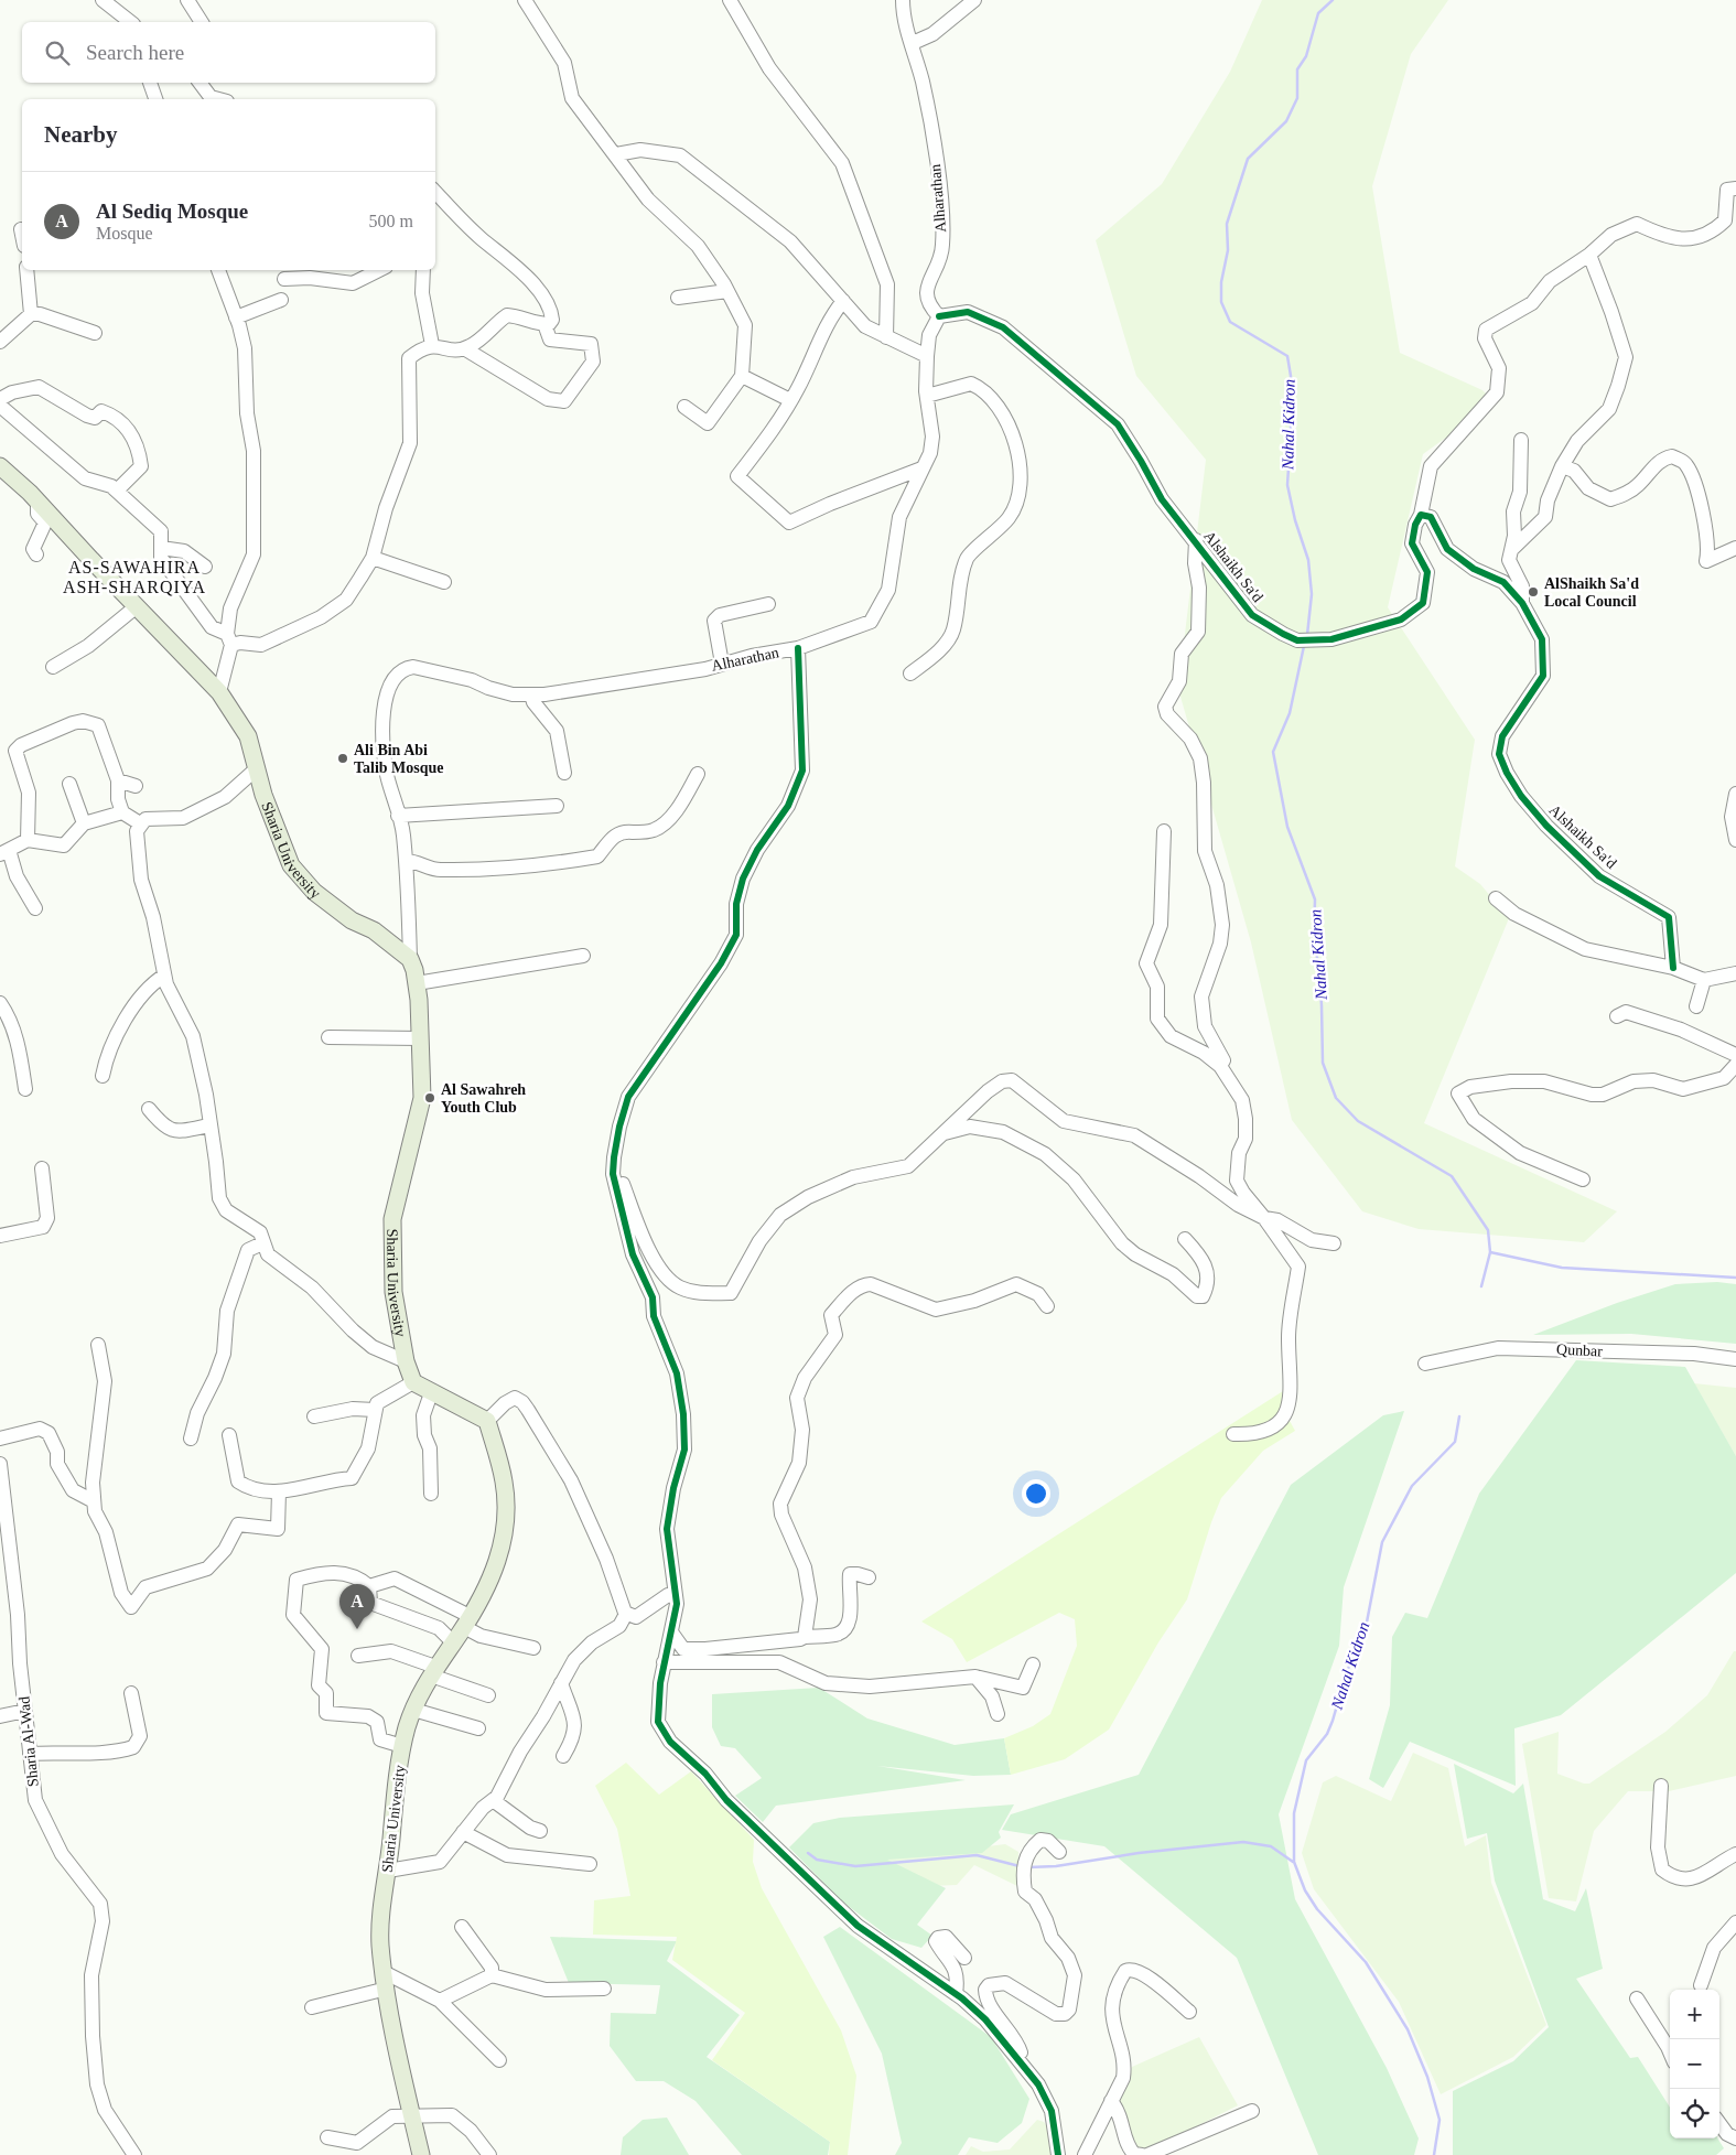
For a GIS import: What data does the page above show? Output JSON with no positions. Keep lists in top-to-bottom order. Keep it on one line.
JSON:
{"streets":{"main road":["Sharia University"],"street":["Alharathan","Alshaikh Sa'd","Qunbar","Sharia Al-Wad"]},"crossings":[["Alharathan","Alshaikh Sa'd"],["Alharathan","Sharia University"]],"districts":["AS-SAWAHIRA ASH-SHARQIYA"],"water":["Nahal Kidron"],"places":["AlShaikh Sa'd Local Council","Ali Bin Abi Talib Mosque","Al Sawahreh Youth Club"],"page":{"search":"Search here","heading":"Nearby","list":[{"mark":"A","name":"Al Sediq Mosque","note":"Mosque","value":"500 m"}],"pins":"A","map_buttons":["+","−"]}}
